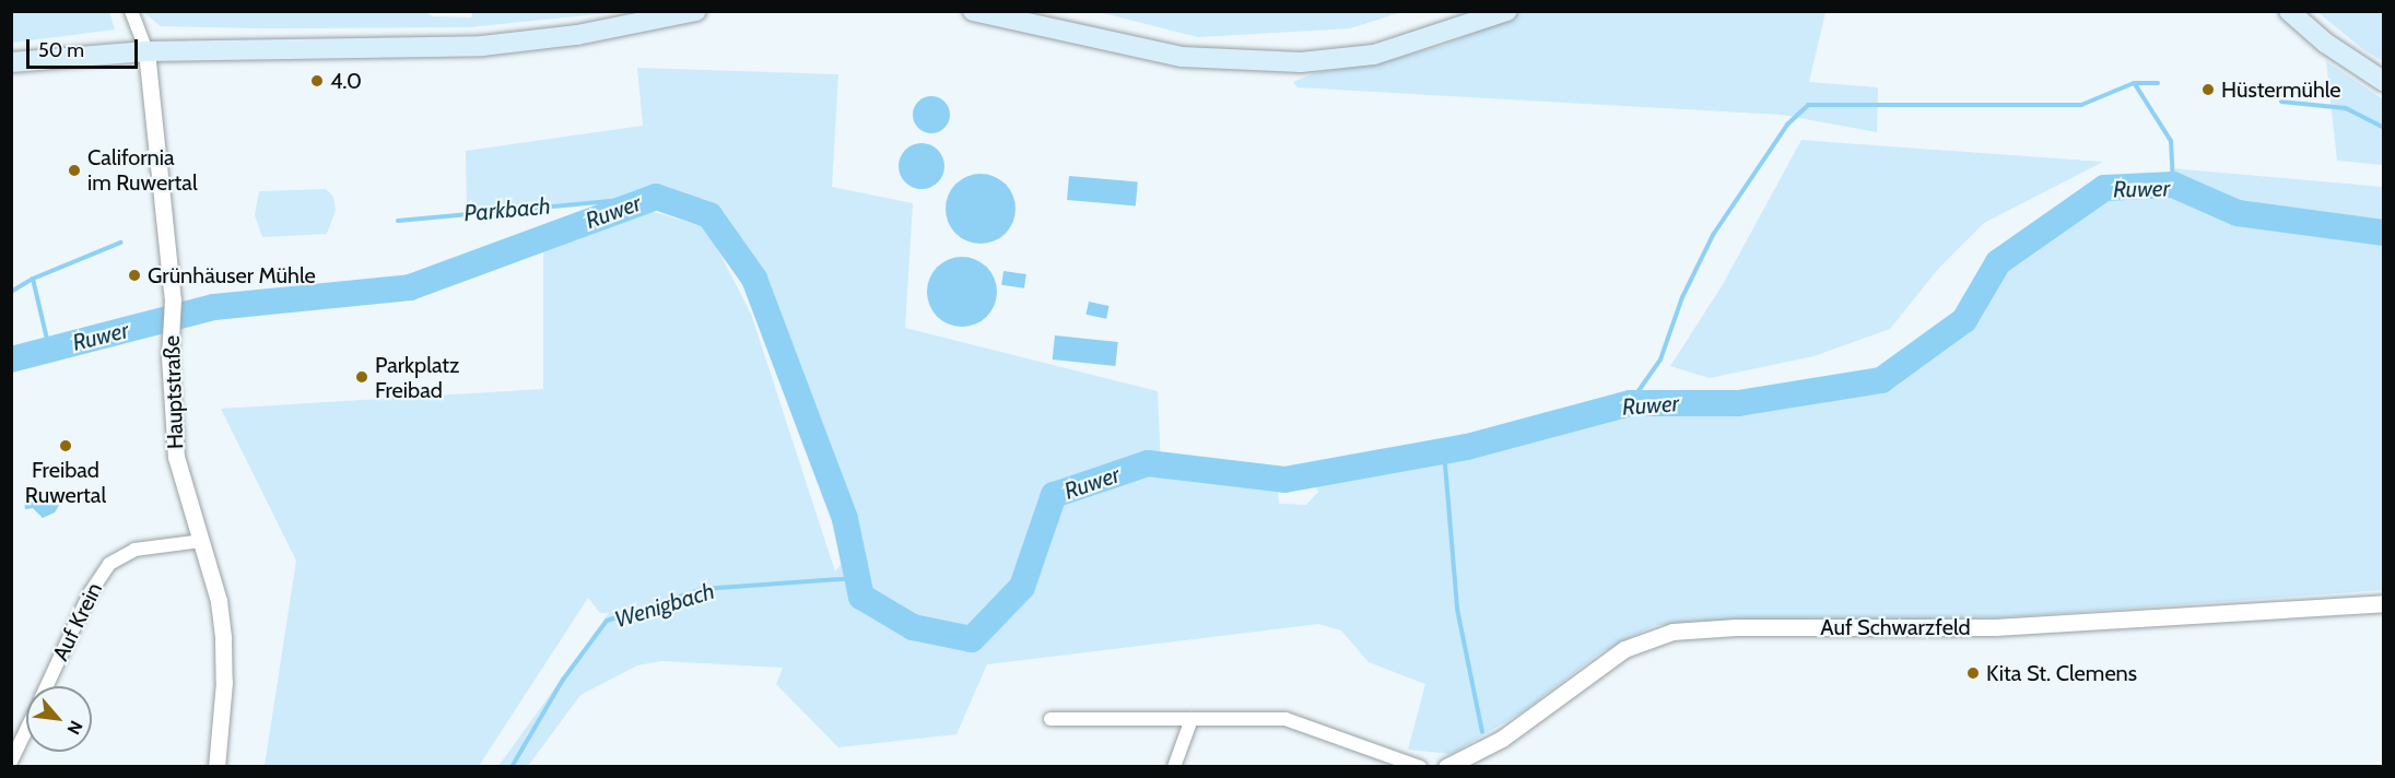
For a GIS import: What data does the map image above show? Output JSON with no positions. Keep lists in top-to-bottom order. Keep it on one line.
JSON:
{"streets":{"street":["Hauptstraße","Auf Krein","Auf Schwarzfeld"]},"crossings":[["Hauptstraße","Auf Krein"]],"water":["Ruwer","Parkbach","Wenigbach"],"places":["4.0","Hüstermühle","California im Ruwertal","Grünhäuser Mühle","Parkplatz Freibad","Freibad Ruwertal","Kita St. Clemens"],"scale_bar":"50 m","north":"bottom right"}
